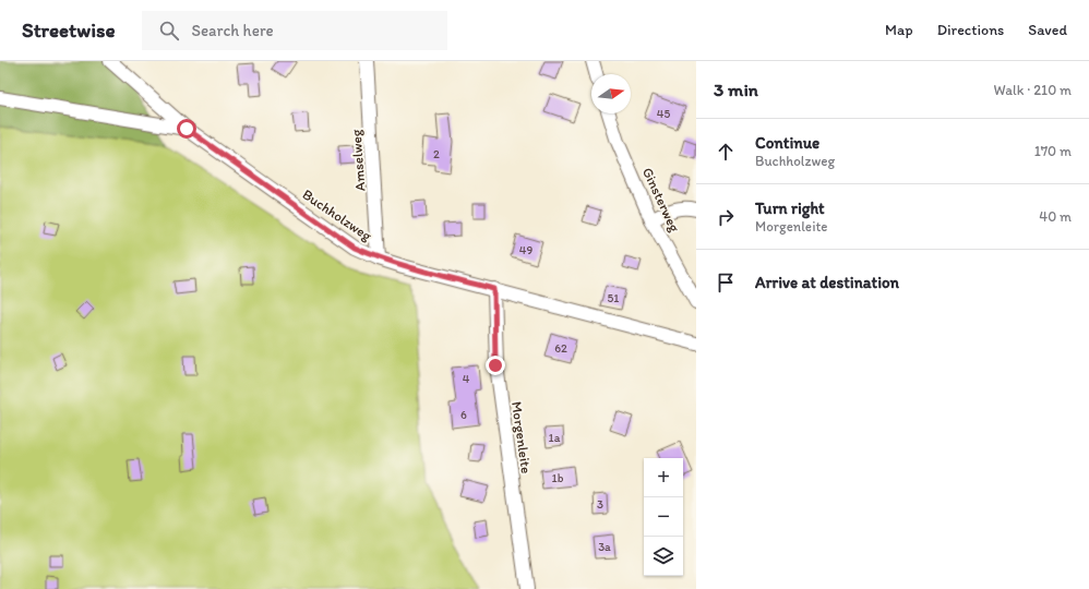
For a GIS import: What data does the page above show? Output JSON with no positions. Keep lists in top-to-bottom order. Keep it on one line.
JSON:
{"streets":{"street":["Amselweg","Ginsterweg","Buchholzweg","Morgenleite"]},"crossings":[["Amselweg","Buchholzweg"],["Buchholzweg","Morgenleite"]],"house_numbers":["45","2","49","51","62","4","6","1a","1b","3","3a"],"north":"right","page":{"header":"Streetwise","search":"Search here","nav":["Map","Directions","Saved"],"heading":["3 min","Walk · 210 m"],"list":[["Continue","Buchholzweg","170 m"],["Turn right","Morgenleite","40 m"],"Arrive at destination"],"map_buttons":["+","−"]}}
